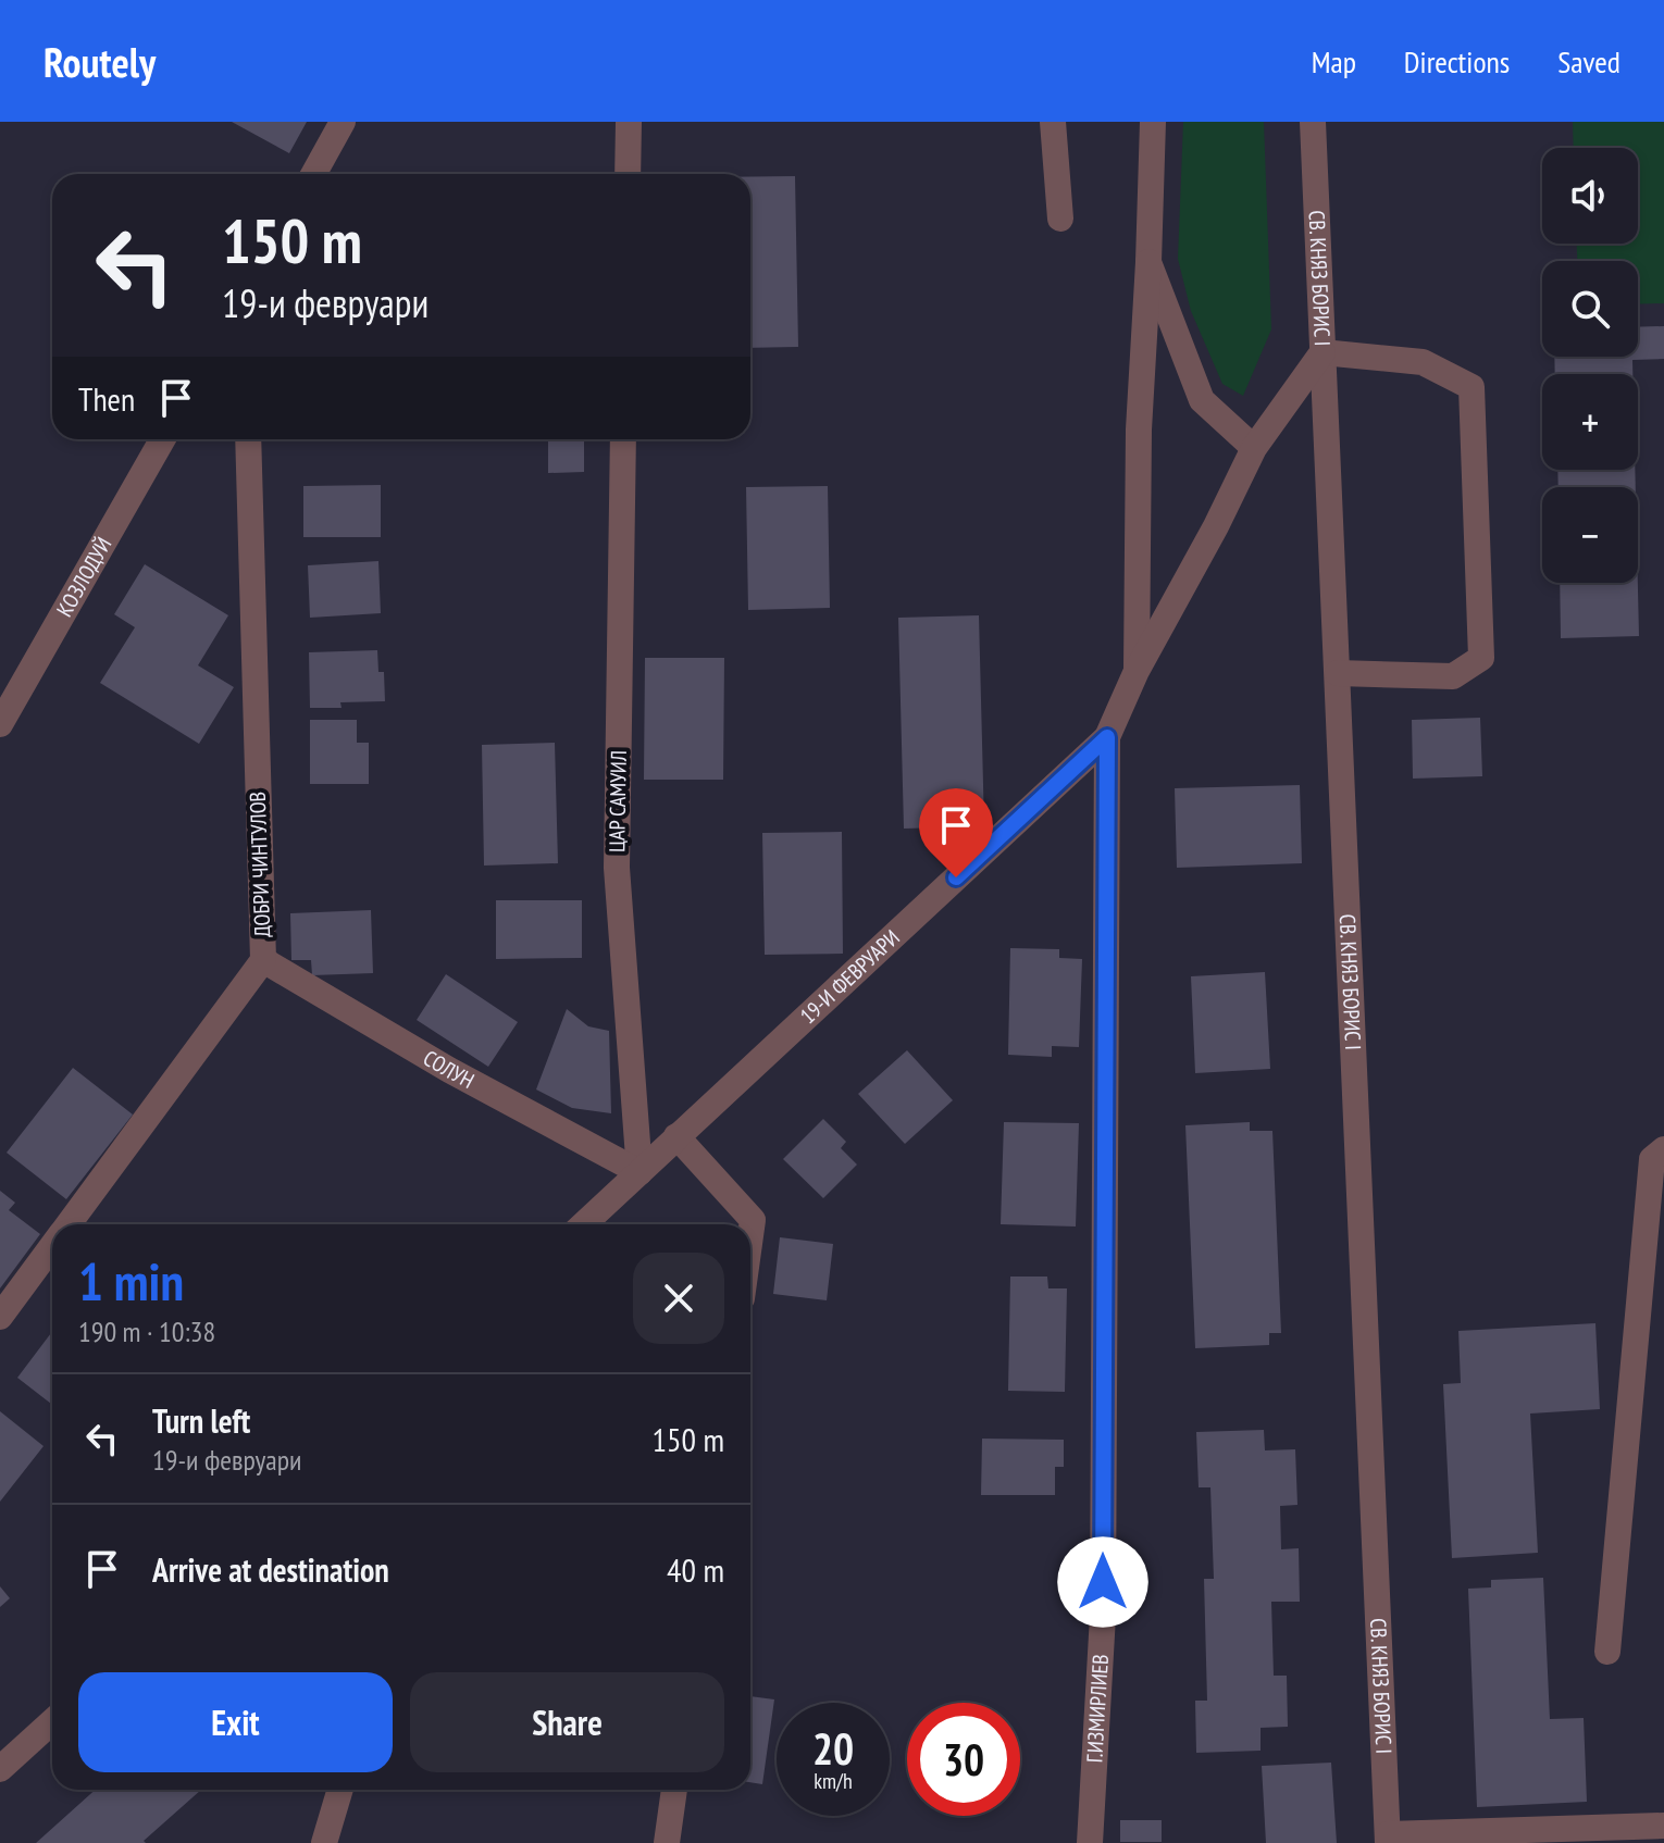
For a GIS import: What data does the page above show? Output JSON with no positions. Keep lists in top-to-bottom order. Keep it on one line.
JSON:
{"streets":{"street":["СВ. КНЯЗ БОРИС I","КОЗЛОДУЙ","ЦАР САМУИЛ","ДОБРИ ЧИНТУЛОВ","19-И ФЕВРУАРИ","СОЛУН","Г.ИЗМИРЛИЕВ"]},"crossings":[["СВ. КНЯЗ БОРИС I","19-И ФЕВРУАРИ"],["ЦАР САМУИЛ","19-И ФЕВРУАРИ"],["ЦАР САМУИЛ","СОЛУН"],["ДОБРИ ЧИНТУЛОВ","СОЛУН"],["19-И ФЕВРУАРИ","СОЛУН"],["19-И ФЕВРУАРИ","Г.ИЗМИРЛИЕВ"]],"page":{"header":"Routely","nav":["Map","Directions","Saved"],"map_buttons":["+","−"],"turn":["150 m","19-и февруари"],"then":"Then","heading":["1 min","190 m · 10:38"],"list":[{"name":"Turn left","note":"19-и февруари","value":"150 m"},{"name":"Arrive at destination","value":"40 m"}],"buttons":["Exit","Share"],"speed":"20 km/h","limit":"30"}}
